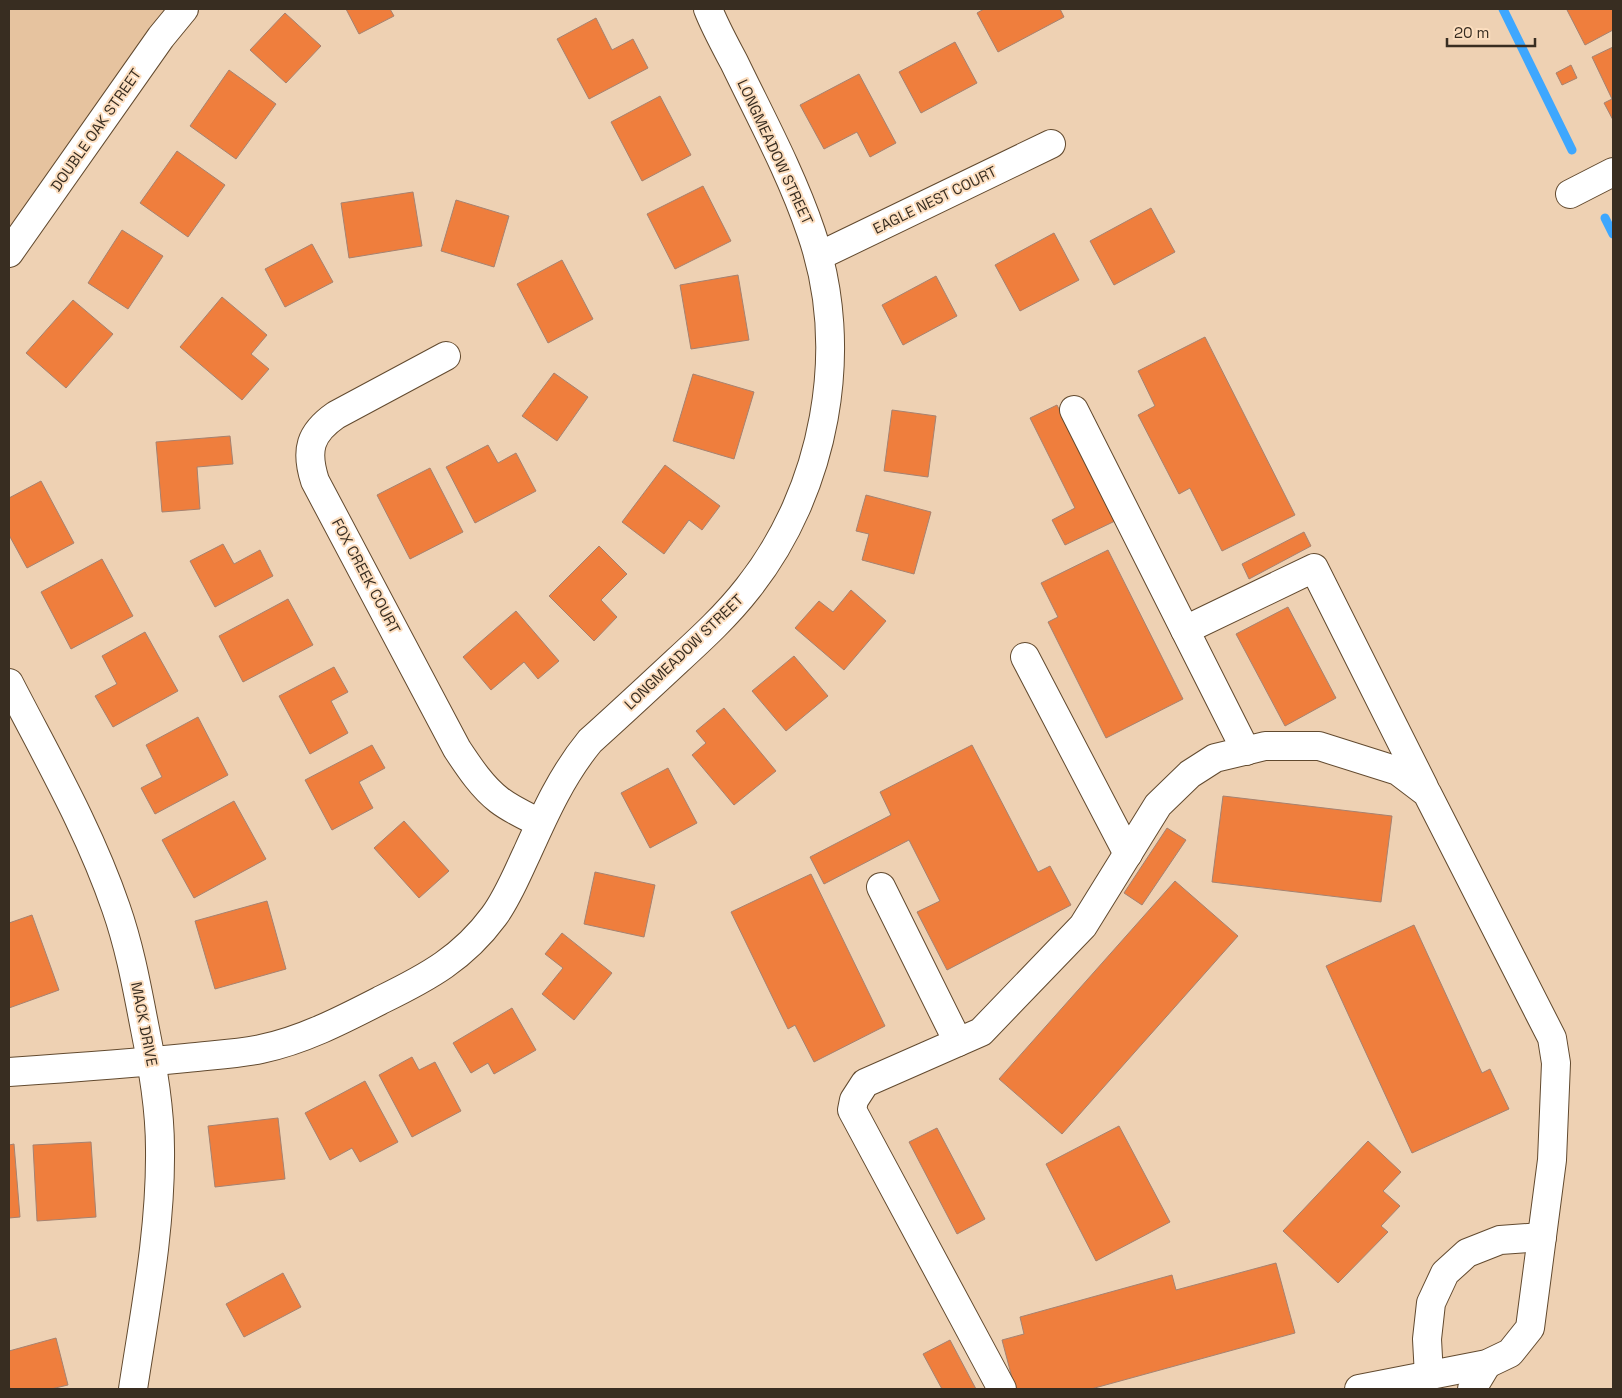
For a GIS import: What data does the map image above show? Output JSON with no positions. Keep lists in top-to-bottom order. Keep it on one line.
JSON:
{"streets":{"street":["DOUBLE OAK STREET","LONGMEADOW STREET","EAGLE NEST COURT","FOX CREEK COURT","MACK DRIVE"]},"crossings":[["LONGMEADOW STREET","EAGLE NEST COURT"],["LONGMEADOW STREET","FOX CREEK COURT"],["LONGMEADOW STREET","MACK DRIVE"]],"scale_bar":"20 m"}
